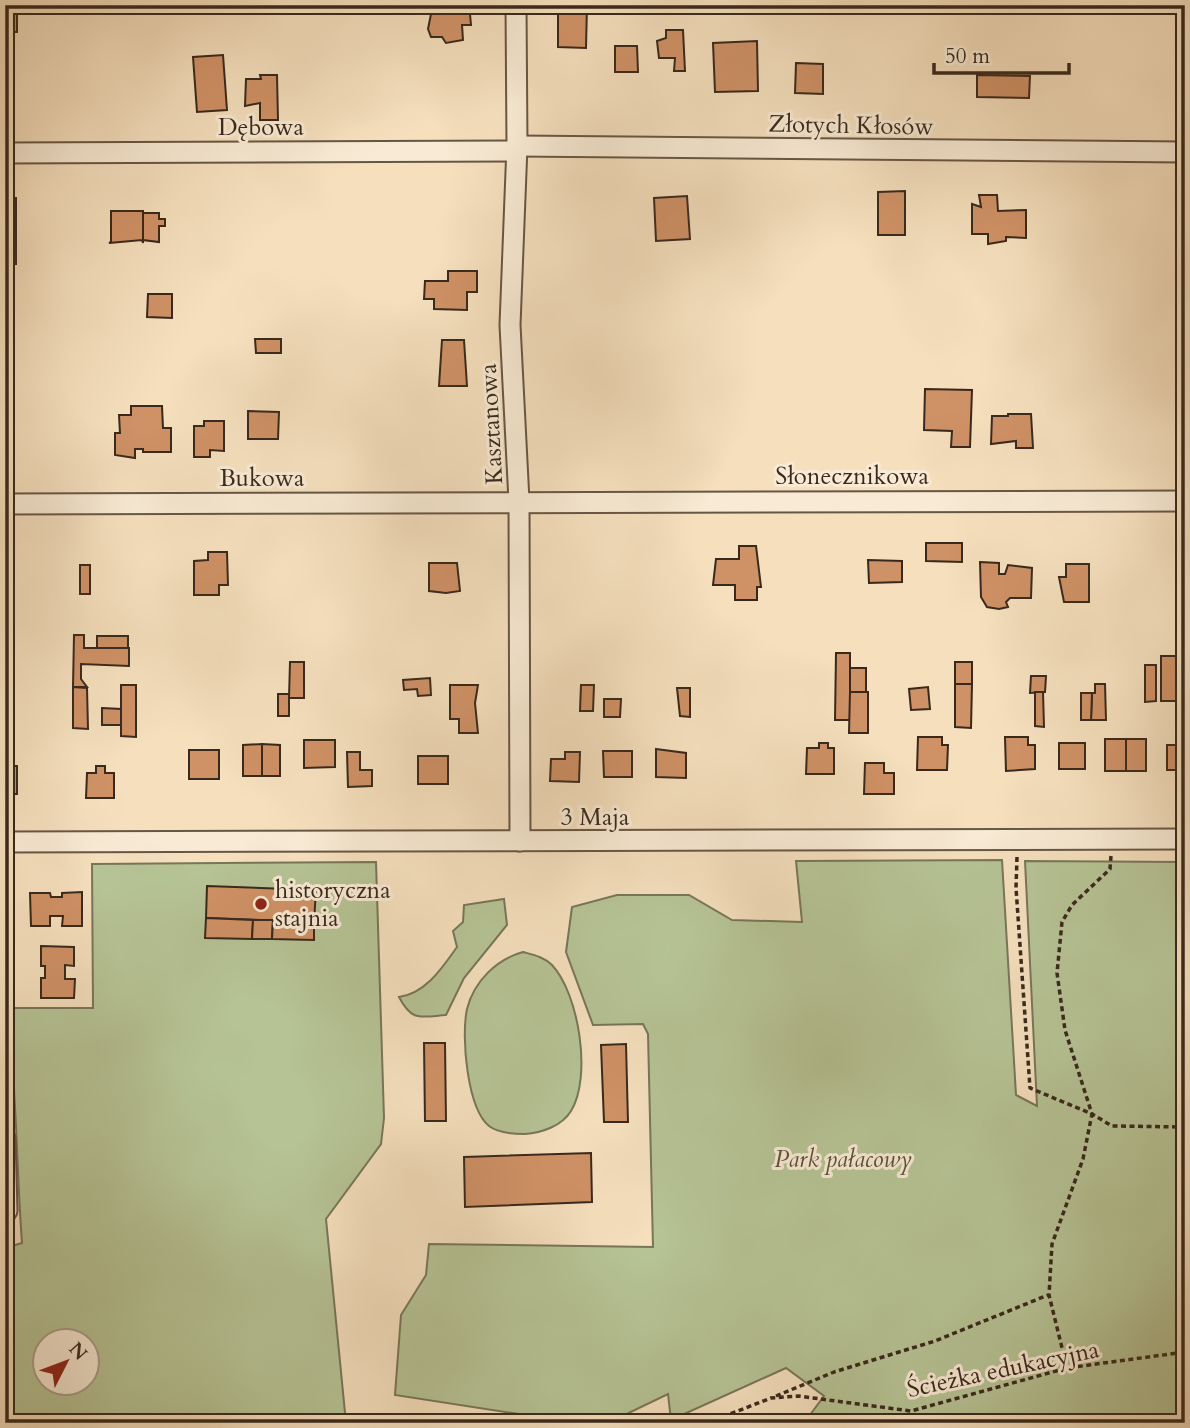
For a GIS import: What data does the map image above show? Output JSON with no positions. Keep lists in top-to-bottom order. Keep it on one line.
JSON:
{"streets":{"street":["Złotych Kłosów","Dębowa","Kasztanowa","Słonecznikowa","Bukowa","3 Maja"],"path":["Ścieżka edukacyjna"]},"crossings":[["Złotych Kłosów","Dębowa"],["Złotych Kłosów","Kasztanowa"],["Dębowa","Kasztanowa"],["Kasztanowa","Słonecznikowa"],["Kasztanowa","Bukowa"],["Kasztanowa","3 Maja"],["Słonecznikowa","Bukowa"]],"parks":["Park pałacowy"],"places":["historyczna stajnia"],"scale_bar":"50 m","north":"top right"}
